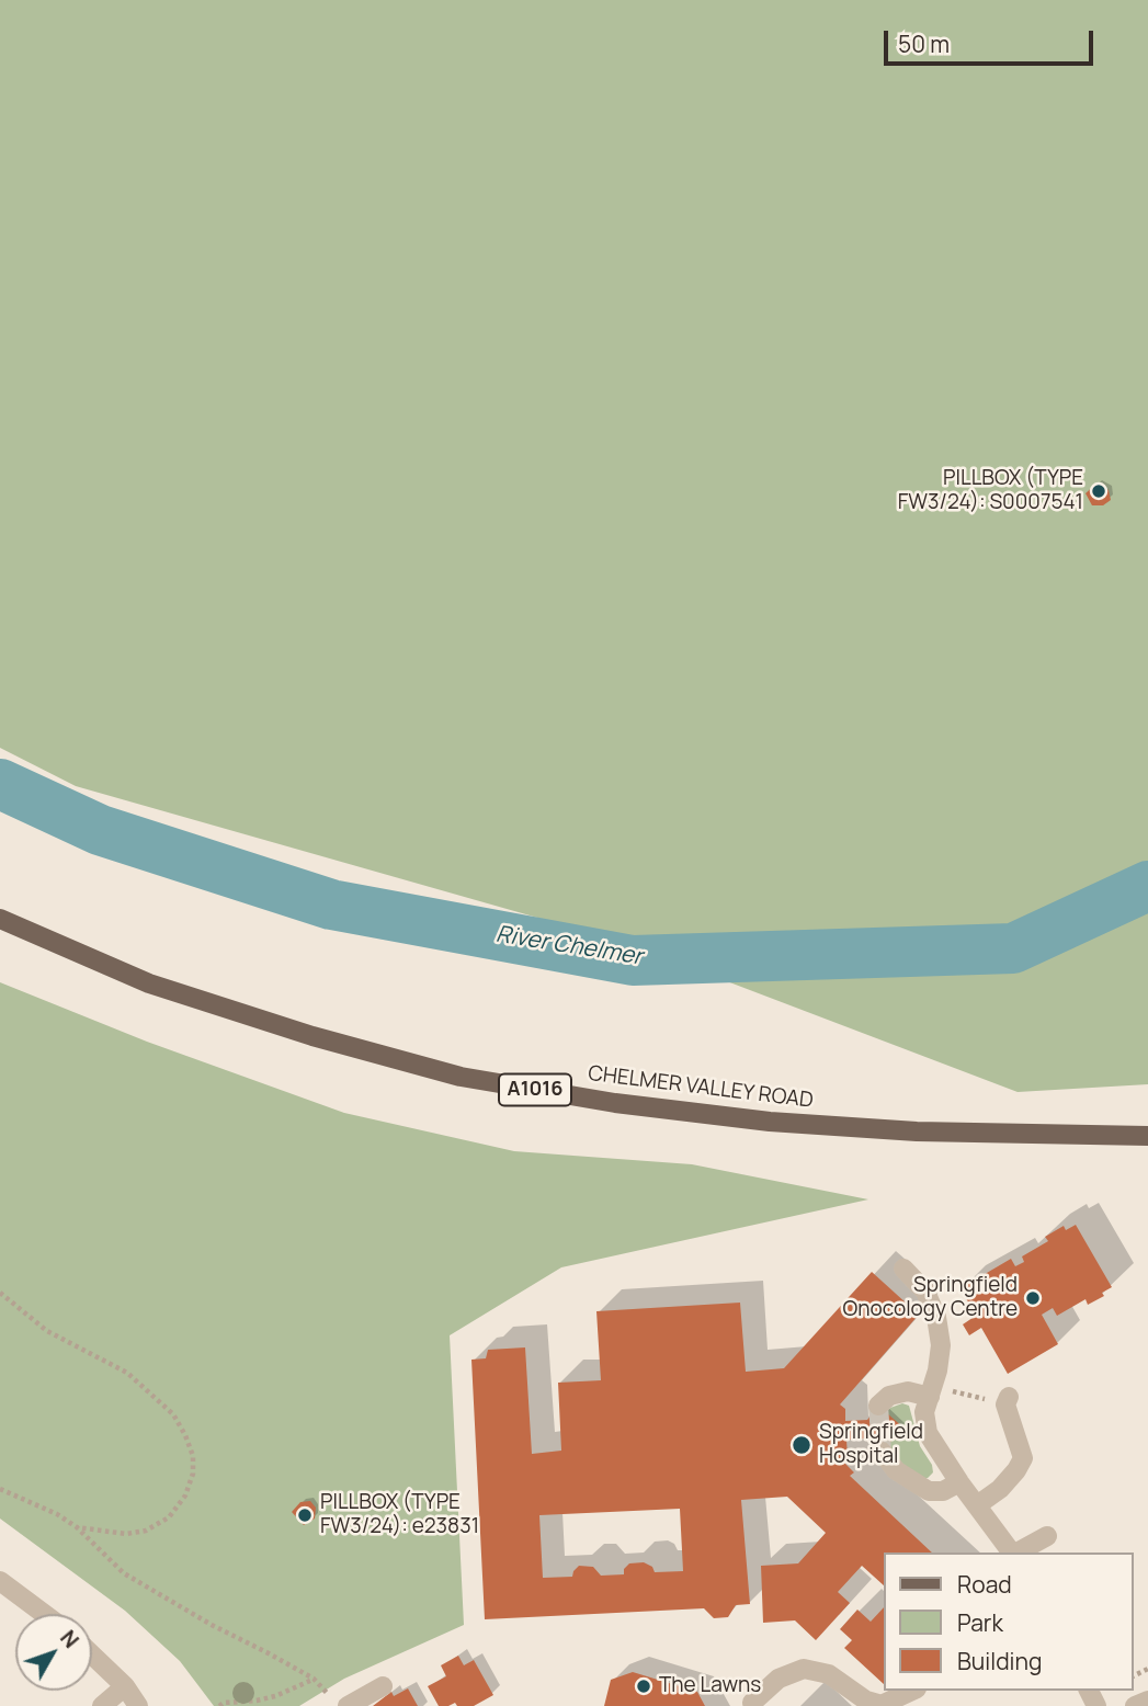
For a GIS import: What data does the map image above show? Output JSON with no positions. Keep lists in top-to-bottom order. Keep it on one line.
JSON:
{"streets":{"main road":["CHELMER VALLEY ROAD","A1016"]},"water":["River Chelmer"],"places":["PILLBOX (TYPE FW3/24): S0007541","Springfield Onocology Centre","Springfield Hospital","PILLBOX (TYPE FW3/24): e23831","The Lawns"],"legend":["Road","Park","Building"],"scale_bar":"50 m","north":"top right"}
